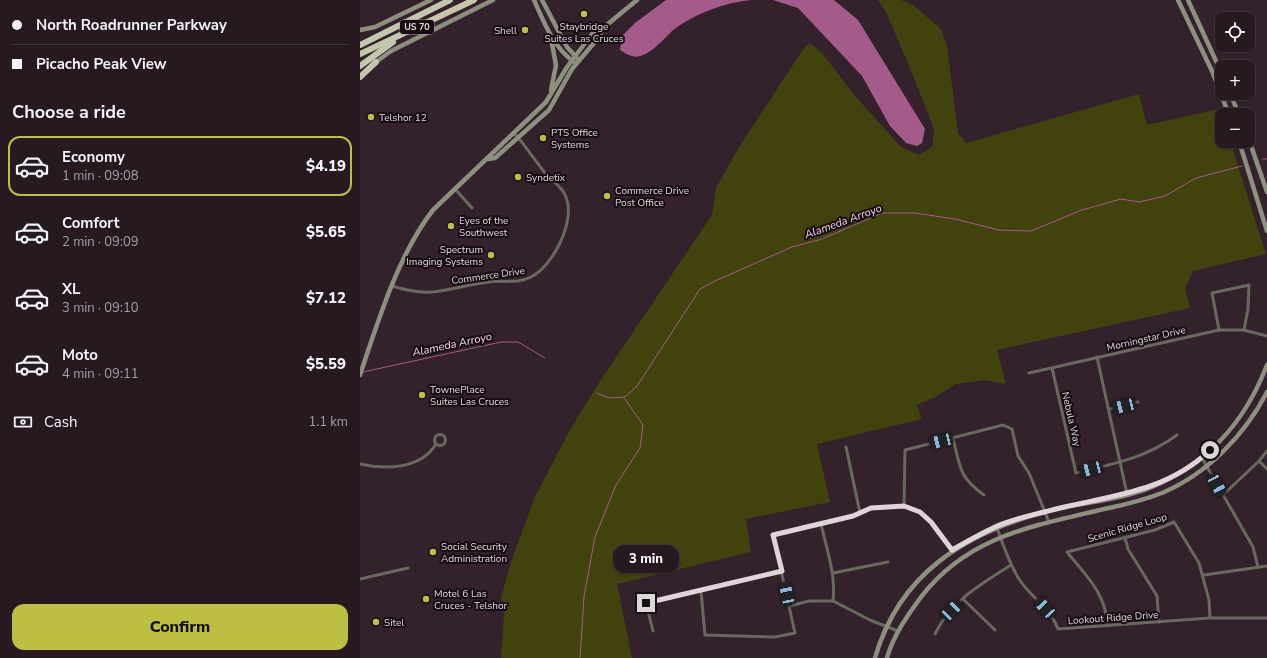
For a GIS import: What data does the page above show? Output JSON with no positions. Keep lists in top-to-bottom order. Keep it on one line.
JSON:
{"streets":{"highway":["US 70"],"street":["Commerce Drive","Morningstar Drive","Nebula Way","Scenic Ridge Loop","Lookout Ridge Drive"]},"crossings":[["Morningstar Drive","Nebula Way"],["Scenic Ridge Loop","Lookout Ridge Drive"]],"water":["Alameda Arroyo"],"places":["Staybridge Suites Las Cruces","Shell","Telshor 12","PTS Office Systems","Syndetix","Commerce Drive Post Office","Eyes of the Southwest","Spectrum Imaging Systems","TownePlace Suites Las Cruces","Social Security Administration","Motel 6 Las Cruces - Telshor","Sitel"],"page":{"banner":["North Roadrunner Parkway","Picacho Peak View"],"map_buttons":["+","−"],"heading":"Choose a ride","list":[{"name":"Economy","note":"1 min · 09:08","value":"$4.19"},{"name":"Comfort","note":"2 min · 09:09","value":"$5.65"},{"name":"XL","note":"3 min · 09:10","value":"$7.12"},{"name":"Moto","note":"4 min · 09:11","value":"$5.59"}],"pay":["Cash","1.1 km"],"bubble":"3 min","buttons":"Confirm"}}
